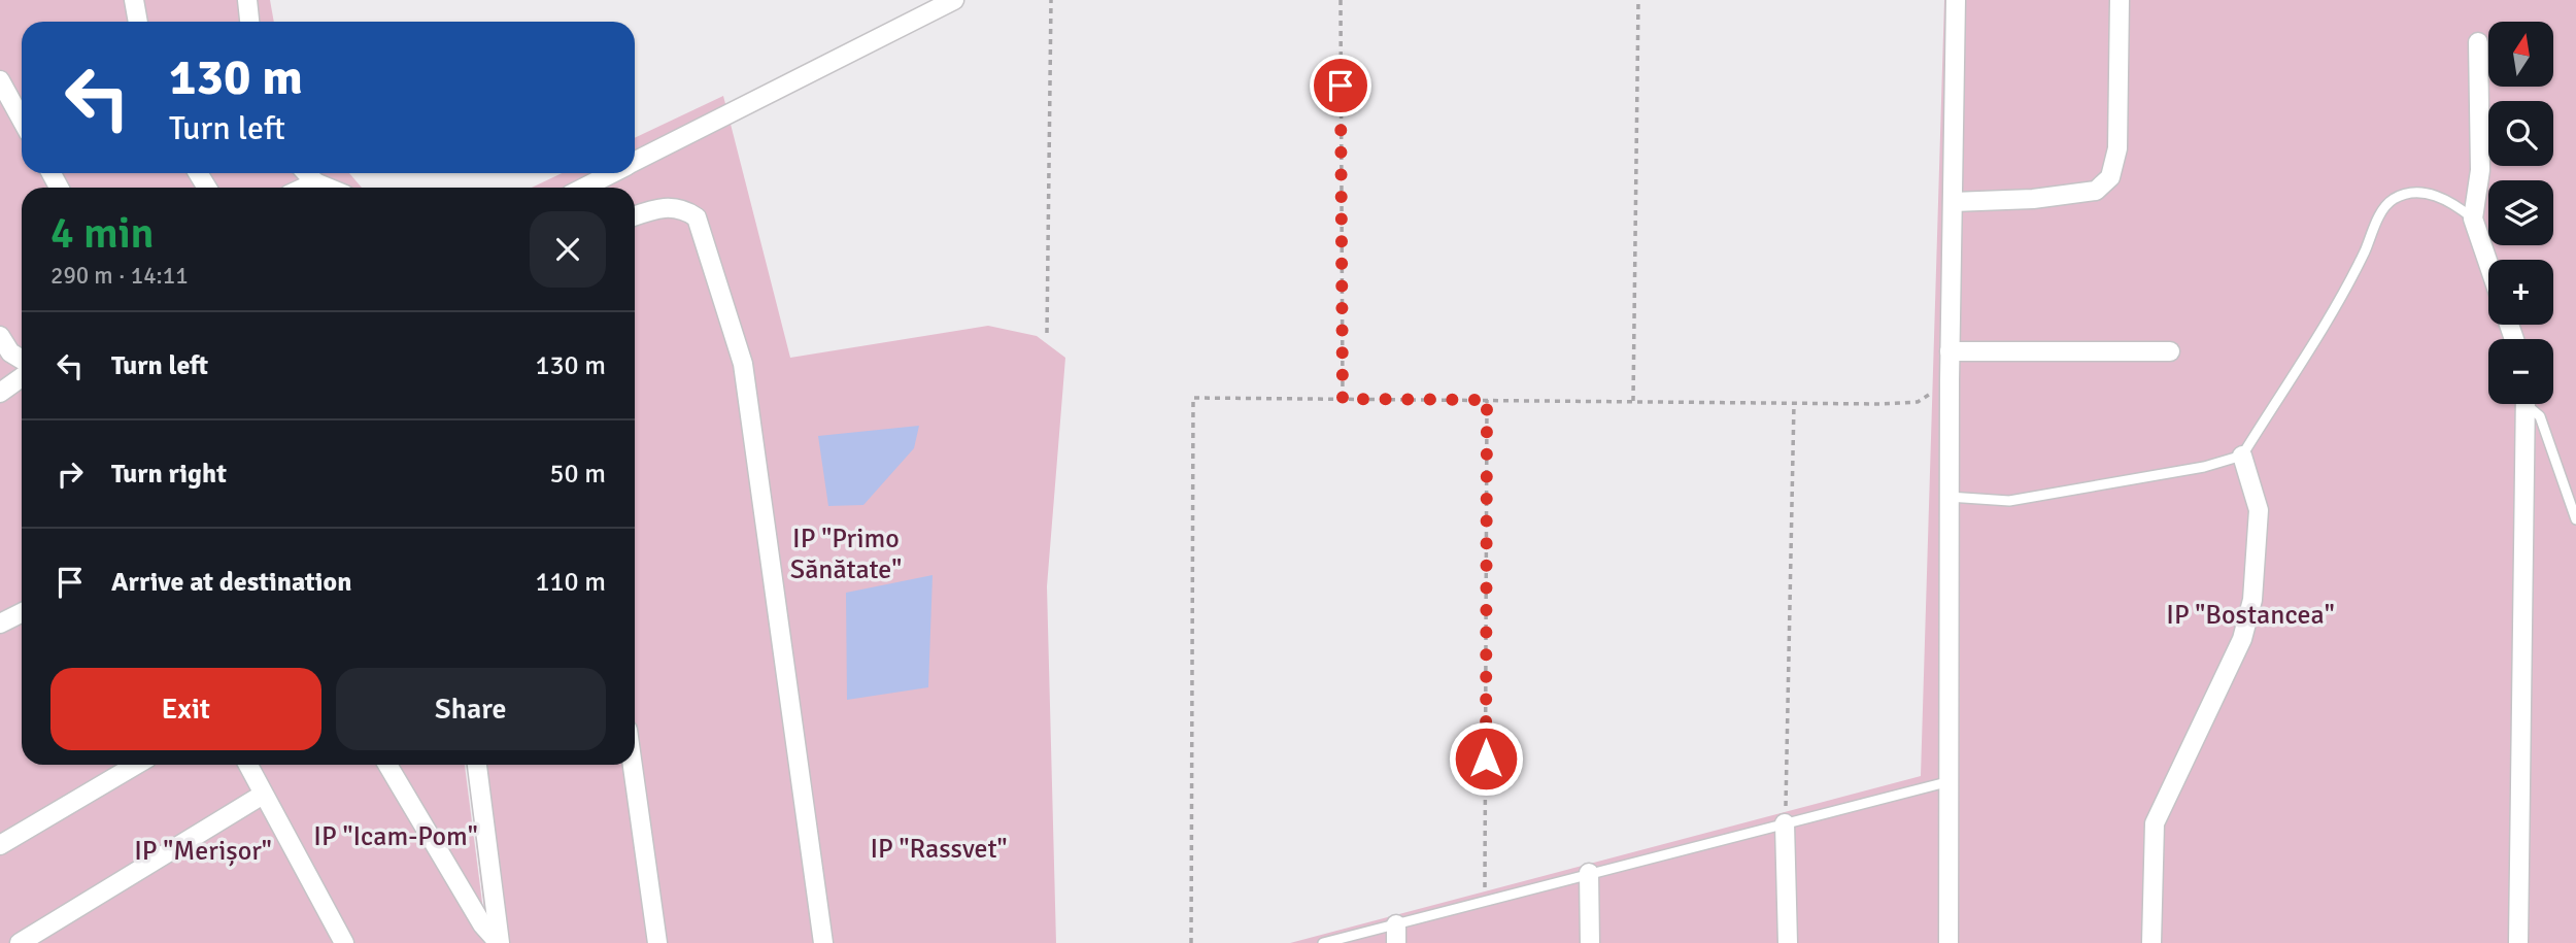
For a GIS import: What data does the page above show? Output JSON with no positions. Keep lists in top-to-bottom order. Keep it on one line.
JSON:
{"parks":["IP \"Primo Sănătate\"","IP \"Bostancea\"","IP \"Icam-Pom\"","IP \"Rassvet\"","IP \"Merișor\""],"north":"top","page":{"map_buttons":["+","−"],"turn":["130 m","Turn left"],"heading":["4 min","290 m · 14:11"],"list":[{"name":"Turn left","value":"130 m"},{"name":"Turn right","value":"50 m"},{"name":"Arrive at destination","value":"110 m"}],"buttons":["Exit","Share"]}}
